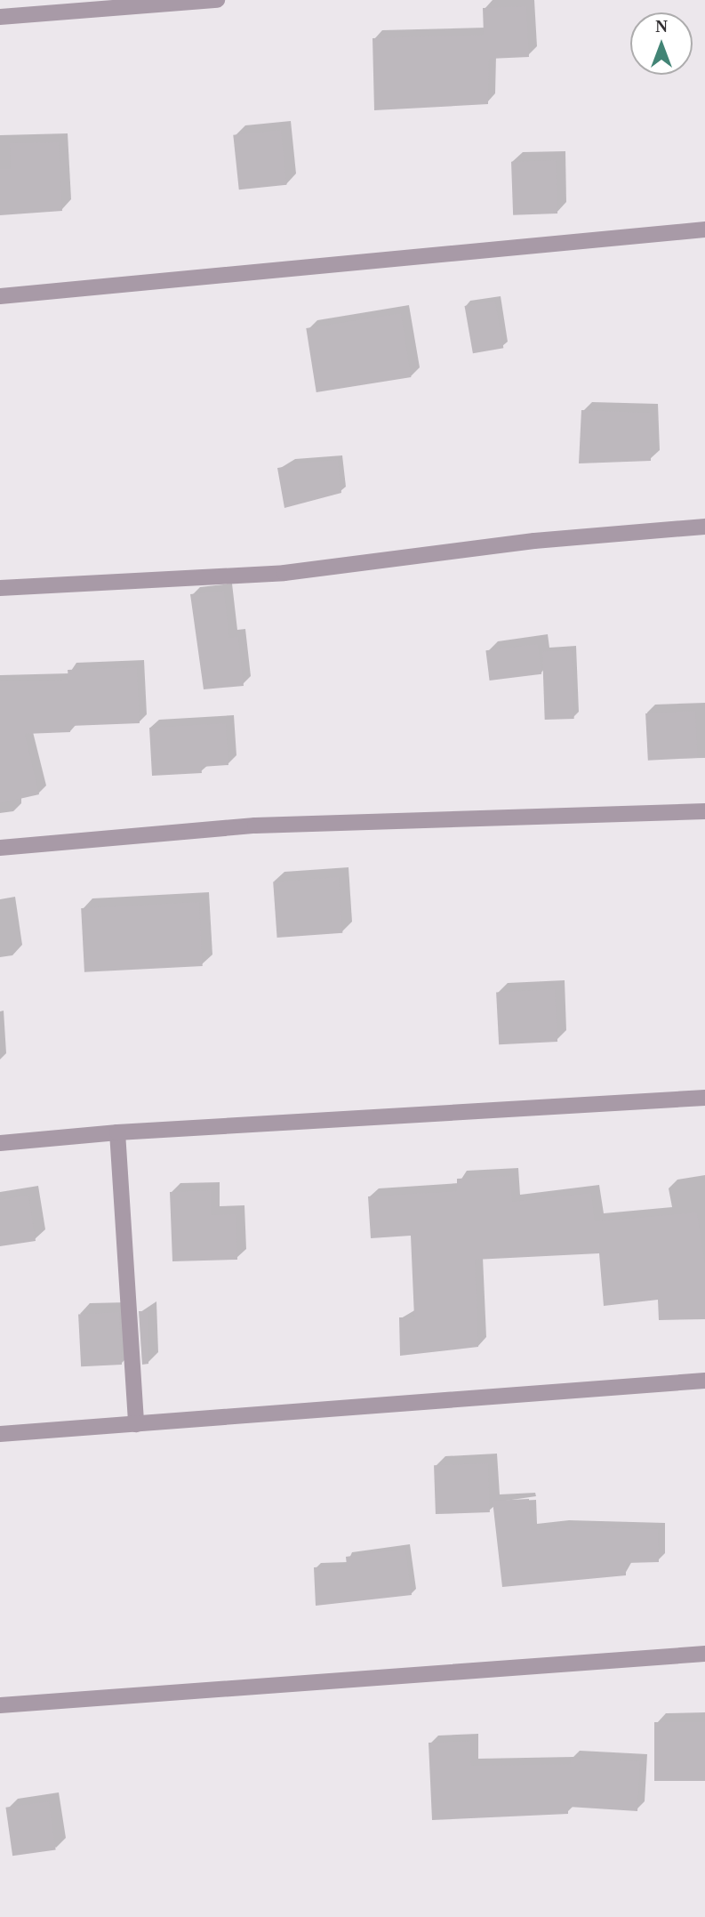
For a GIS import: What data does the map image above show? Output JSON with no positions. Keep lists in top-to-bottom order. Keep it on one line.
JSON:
{"north":"top"}
